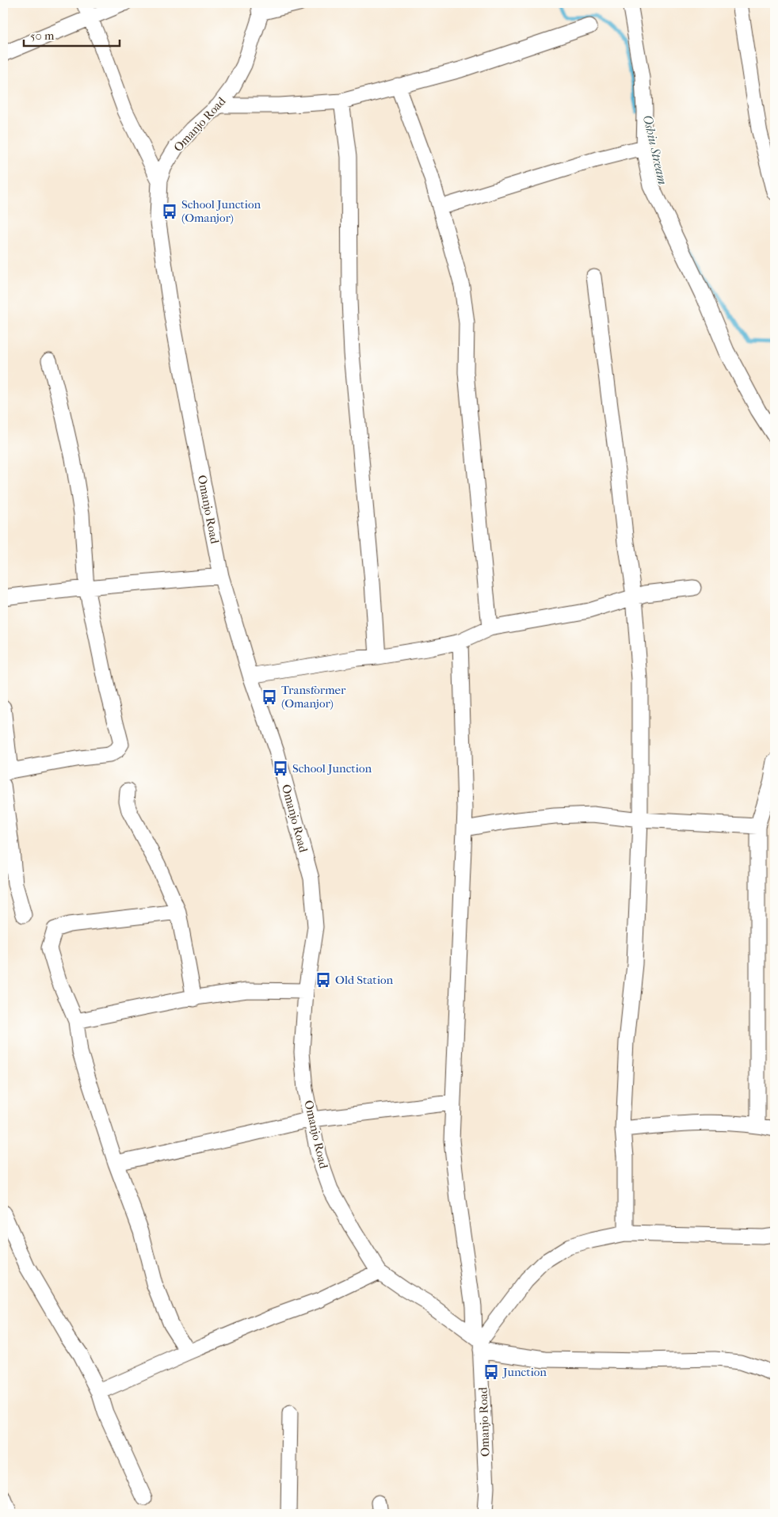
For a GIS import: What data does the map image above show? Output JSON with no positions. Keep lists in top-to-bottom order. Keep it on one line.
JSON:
{"streets":{"street":["Omanjo Road"]},"water":["Oshiu Stream"],"places":{"bus stop":["School Junction (Omanjor)","Transformer (Omanjor)","School Junction","Old Station","Junction"]},"scale_bar":"50 m"}
